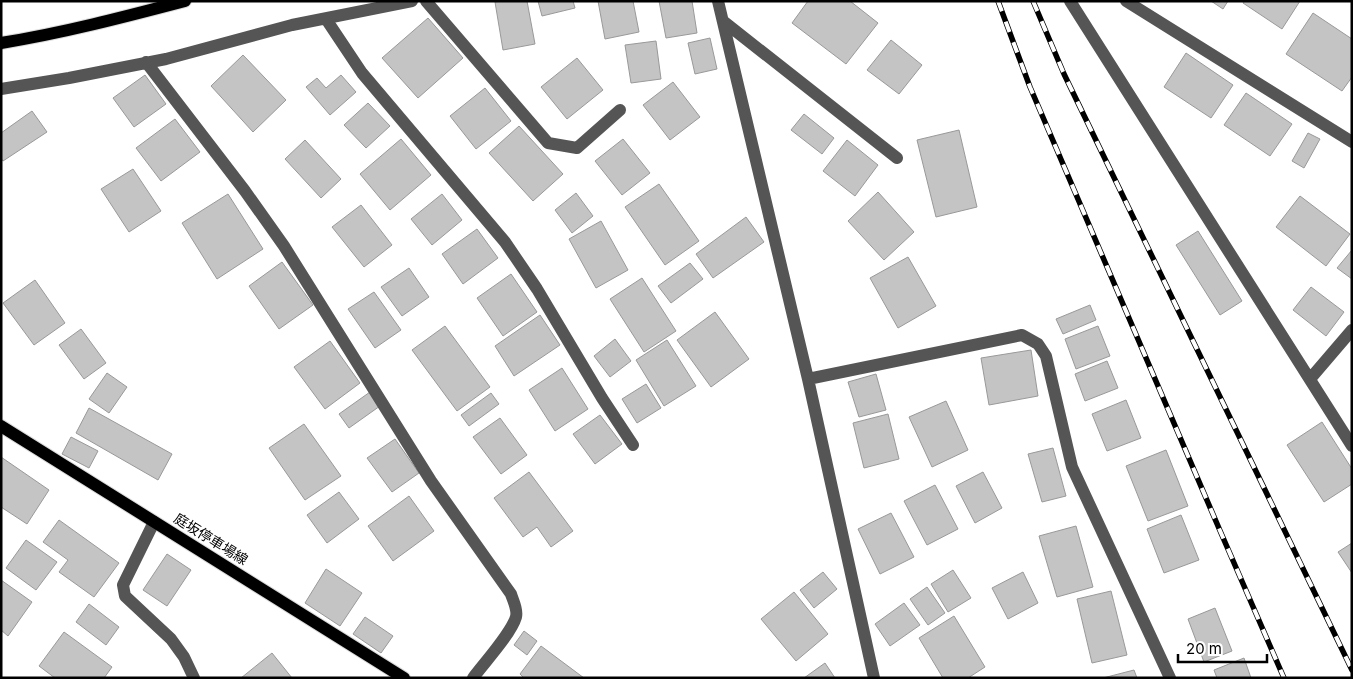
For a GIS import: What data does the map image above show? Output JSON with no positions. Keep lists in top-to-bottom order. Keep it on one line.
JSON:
{"streets":{"main road":["庭坂停車場線"]},"scale_bar":"20 m"}
